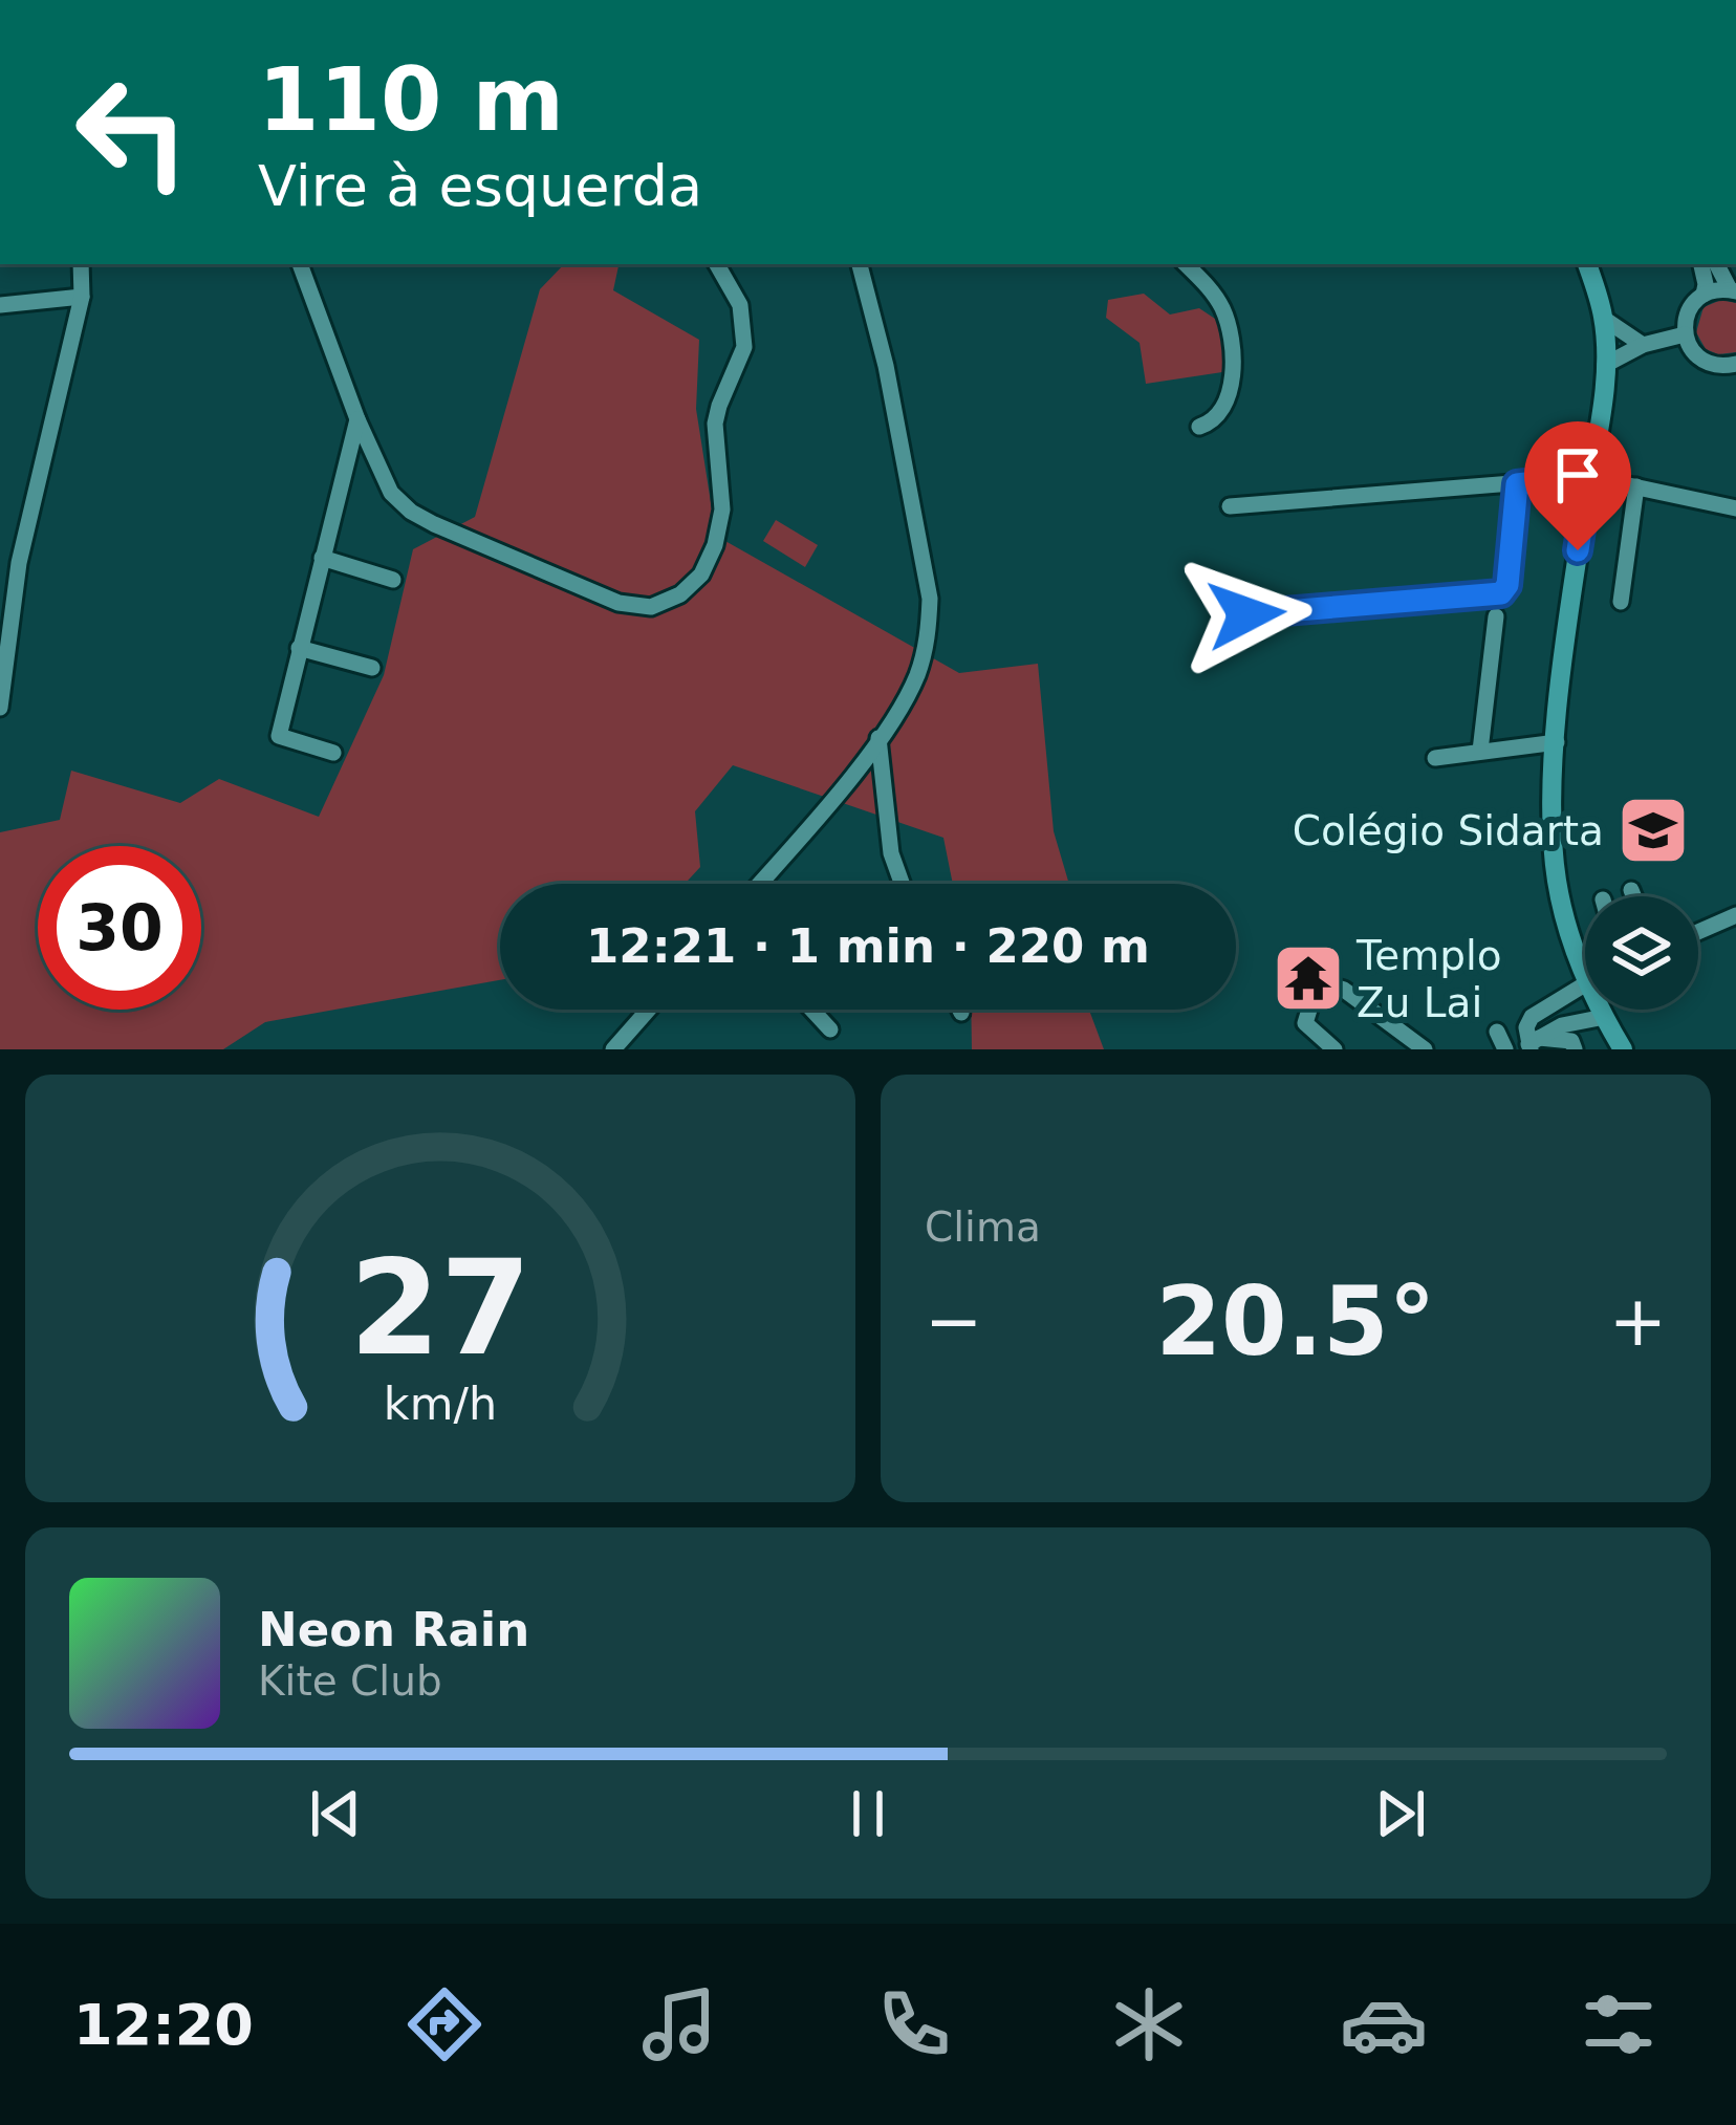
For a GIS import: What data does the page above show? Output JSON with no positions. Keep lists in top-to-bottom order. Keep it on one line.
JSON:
{"places":{"school or university":["Colégio Sidarta"],"temple":["Templo Zu Lai"]},"page":{"turn":["110 m","Vire à esquerda"],"limit":"30","trip":"12:21 · 1 min · 220 m","tile":"Clima","heat":["−","20.5°","+"],"song":["Neon Rain","Kite Club"],"tabs":"12:20","gauge":["27","km/h"]}}
